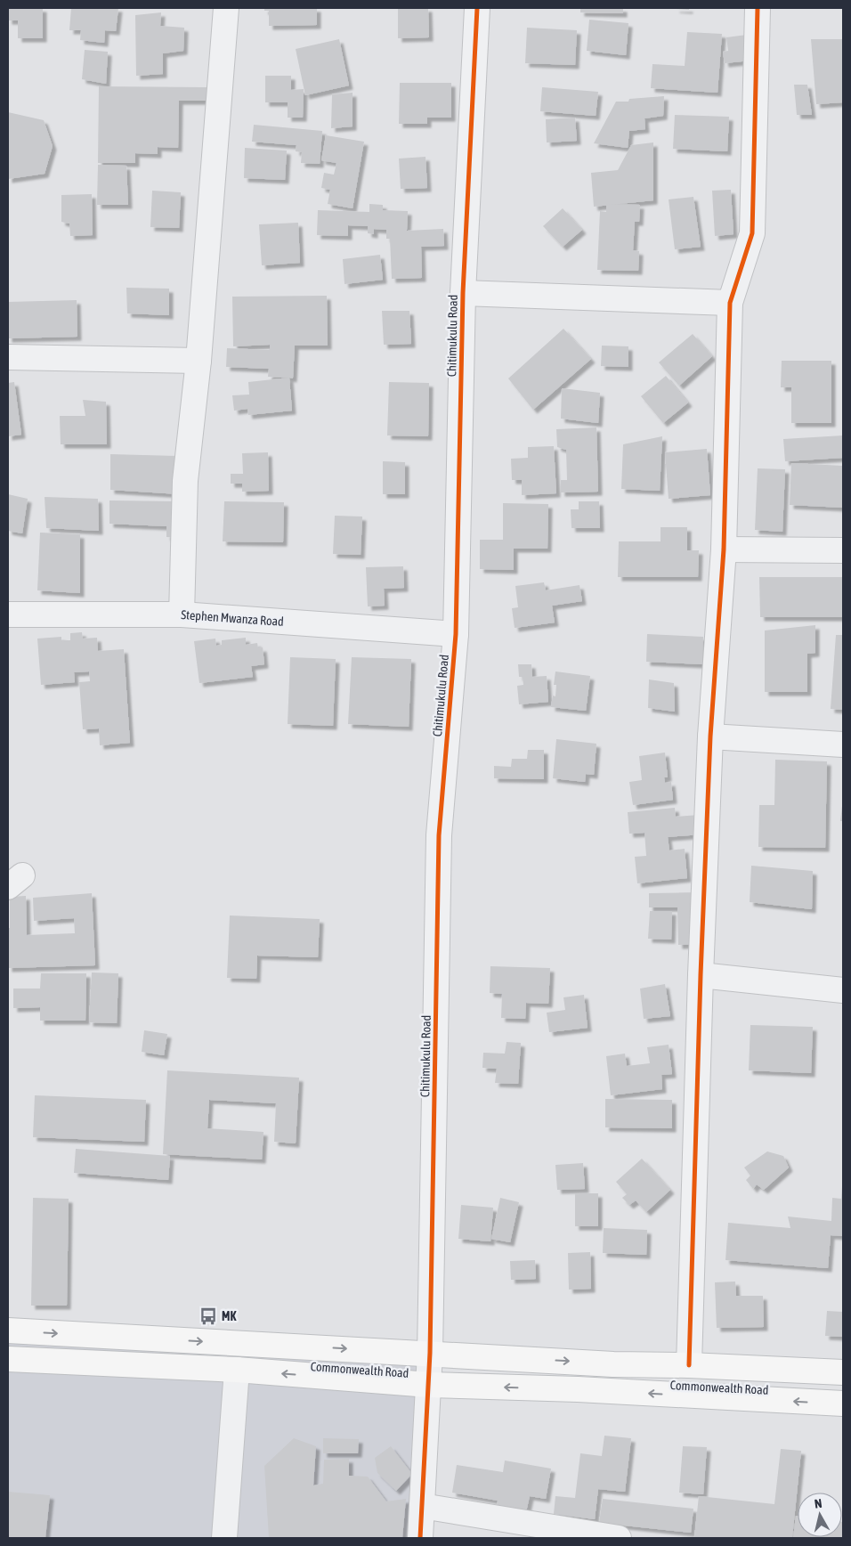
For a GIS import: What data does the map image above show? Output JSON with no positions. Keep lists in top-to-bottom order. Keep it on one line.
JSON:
{"streets":{"main road":["Commonwealth Road"],"street":["Chitimukulu Road","Stephen Mwanza Road"]},"crossings":[["Chitimukulu Road","Stephen Mwanza Road"],["Chitimukulu Road","Commonwealth Road"]],"places":{"bus stop":["MK"]},"north":"top"}
